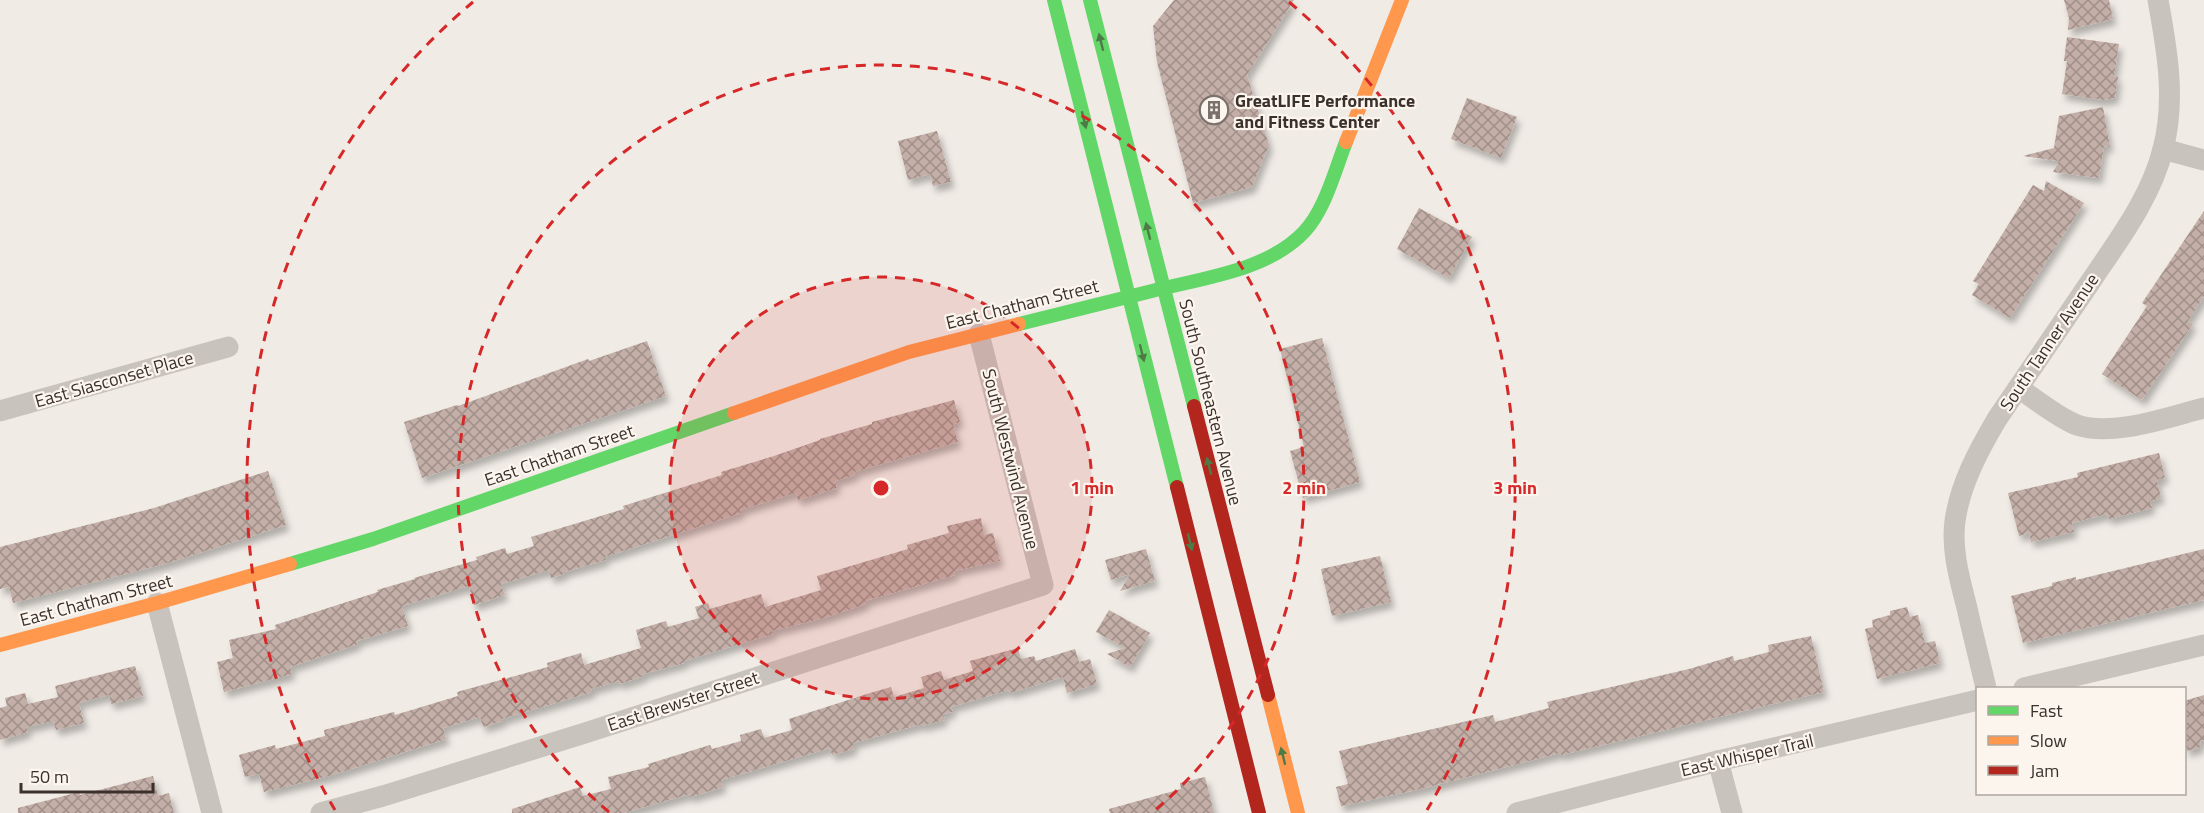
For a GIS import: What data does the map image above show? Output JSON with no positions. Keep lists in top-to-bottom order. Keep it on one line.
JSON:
{"streets":{"main road":["East Chatham Street","South Southeastern Avenue"],"street":["South Tanner Avenue","East Siasconset Place","South Westwind Avenue","East Brewster Street","East Whisper Trail"]},"crossings":[["East Chatham Street","South Southeastern Avenue"],["East Chatham Street","South Westwind Avenue"],["South Westwind Avenue","East Brewster Street"]],"places":{"building":["GreatLIFE Performance and Fitness Center"]},"legend":["Fast","Slow","Jam"],"scale_bar":"50 m","rings":["1 min","2 min","3 min"]}
